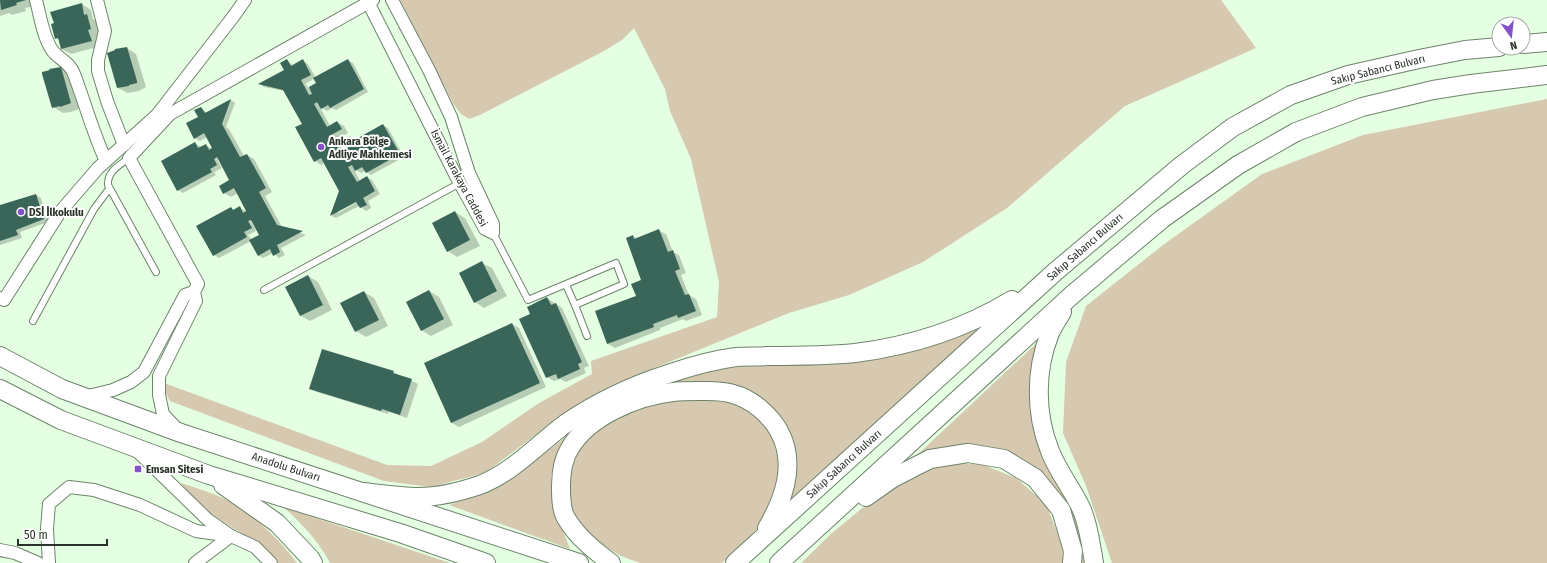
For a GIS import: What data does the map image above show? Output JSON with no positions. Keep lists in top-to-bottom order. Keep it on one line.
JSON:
{"streets":{"main road":["Sakıp Sabancı Bulvarı","Anadolu Bulvarı"],"street":["İsmail Karakaya Caddesi"]},"places":{"other":["Ankara Bölge Adliye Mahkemesi","DSİ İlkokulu"],"transit":["Emsan Sitesi"]},"scale_bar":"50 m","north":"bottom"}
